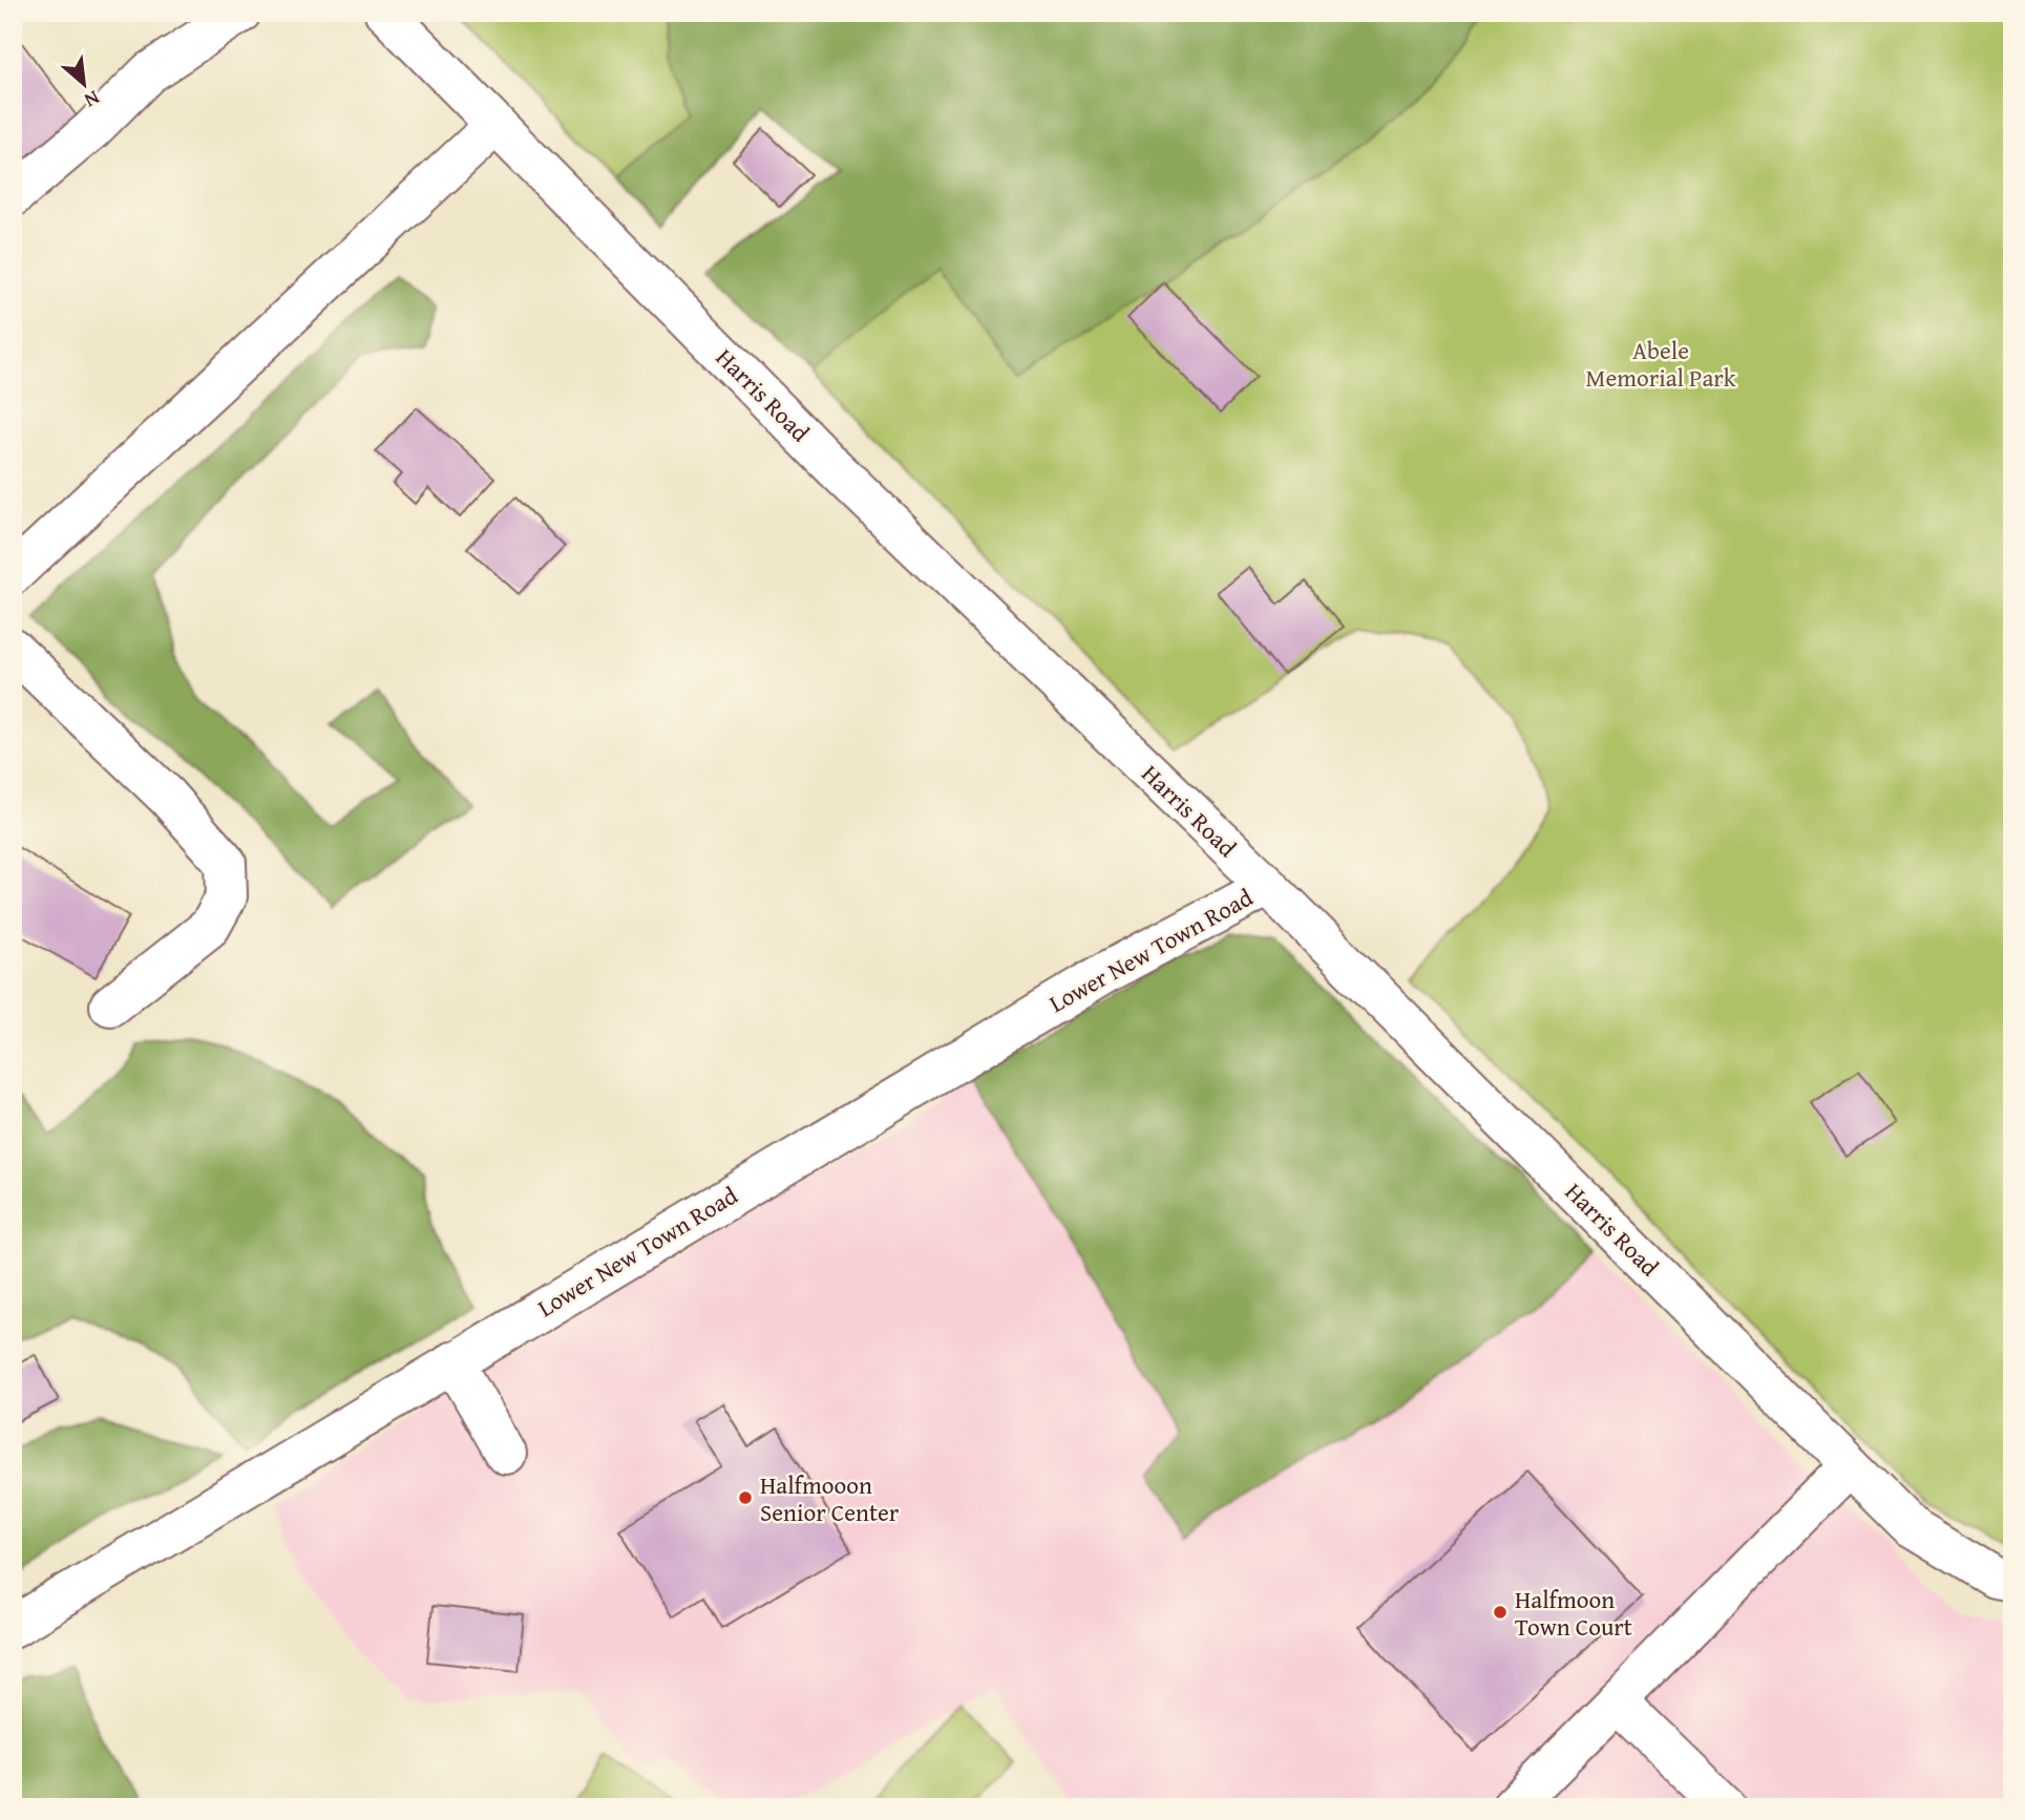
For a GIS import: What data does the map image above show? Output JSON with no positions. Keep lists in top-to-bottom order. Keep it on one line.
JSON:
{"streets":{"street":["Harris Road","Lower New Town Road"]},"crossings":[["Harris Road","Lower New Town Road"]],"parks":["Abele Memorial Park"],"places":["Halfmooon Senior Center","Halfmoon Town Court"],"north":"bottom right"}
